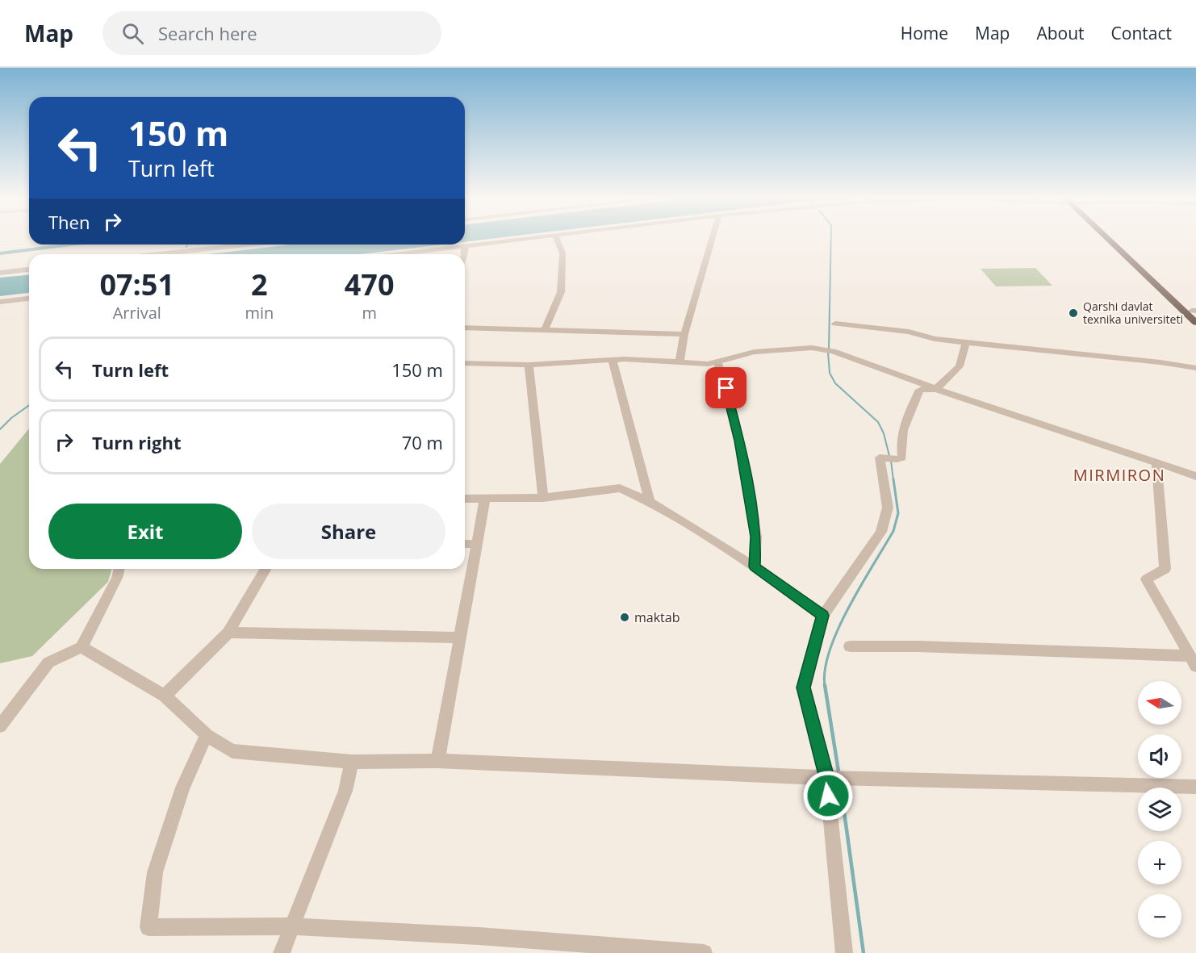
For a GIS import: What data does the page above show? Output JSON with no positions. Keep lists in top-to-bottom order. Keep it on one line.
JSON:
{"districts":["MIRMIRON"],"places":["Qarshi davlat texnika universiteti","maktab"],"north":"left","page":{"header":"Map","search":"Search here","nav":["Home","Map","About","Contact"],"turn":["150 m","Turn left"],"then":"Then","eta":["07:51","Arrival","2","min","470","m"],"list":[{"name":"Turn left","value":"150 m"},{"name":"Turn right","value":"70 m"}],"buttons":["Exit","Share"],"map_buttons":["+","−"]}}
